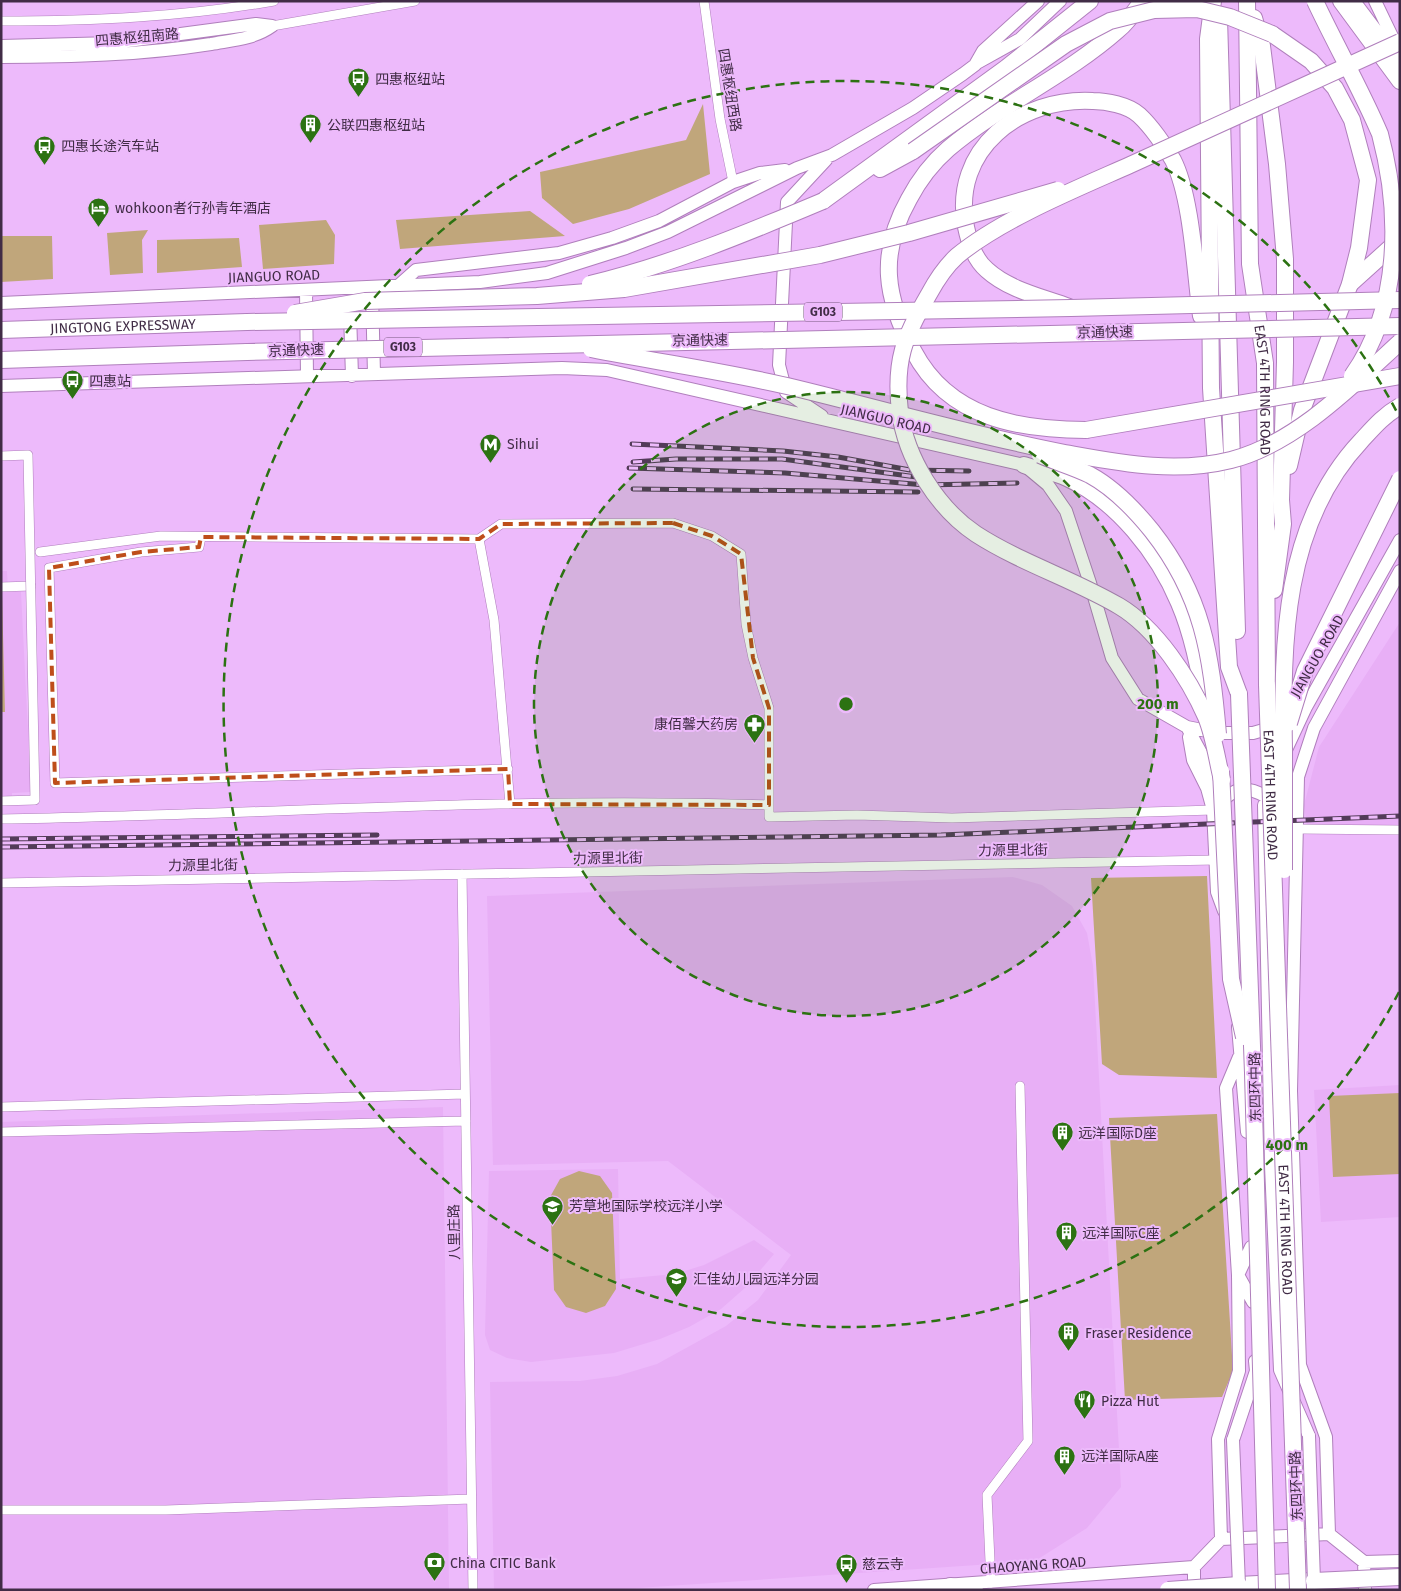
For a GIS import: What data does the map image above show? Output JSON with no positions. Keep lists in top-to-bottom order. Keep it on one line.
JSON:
{"streets":{"highway":["G103","JINGTONG EXPRESSWAY","京通快速","EAST 4TH RING ROAD"],"street":["四惠枢纽南路","四惠枢纽西路","JIANGUO ROAD","力源里北街","东四环中路","八里庄路","CHAOYANG ROAD"]},"crossings":[["JIANGUO ROAD","东四环中路"],["JINGTONG EXPRESSWAY","京通快速"],["力源里北街","东四环中路"],["力源里北街","八里庄路"]],"places":{"bus stop":["四惠枢纽站","四惠长途汽车站","四惠站","慈云寺"],"building":["公联四惠枢纽站","远洋国际D座","远洋国际C座","Fraser Residence","远洋国际A座"],"hotel":["wohkoon者行孙青年酒店"],"metro station":["Sihui"],"pharmacy":["康佰馨大药房"],"school or university":["芳草地国际学校远洋小学","汇佳幼儿园远洋分园"],"restaurant":["Pizza Hut"],"bank":["China CITIC Bank"]},"rings":["200 m","400 m"]}
